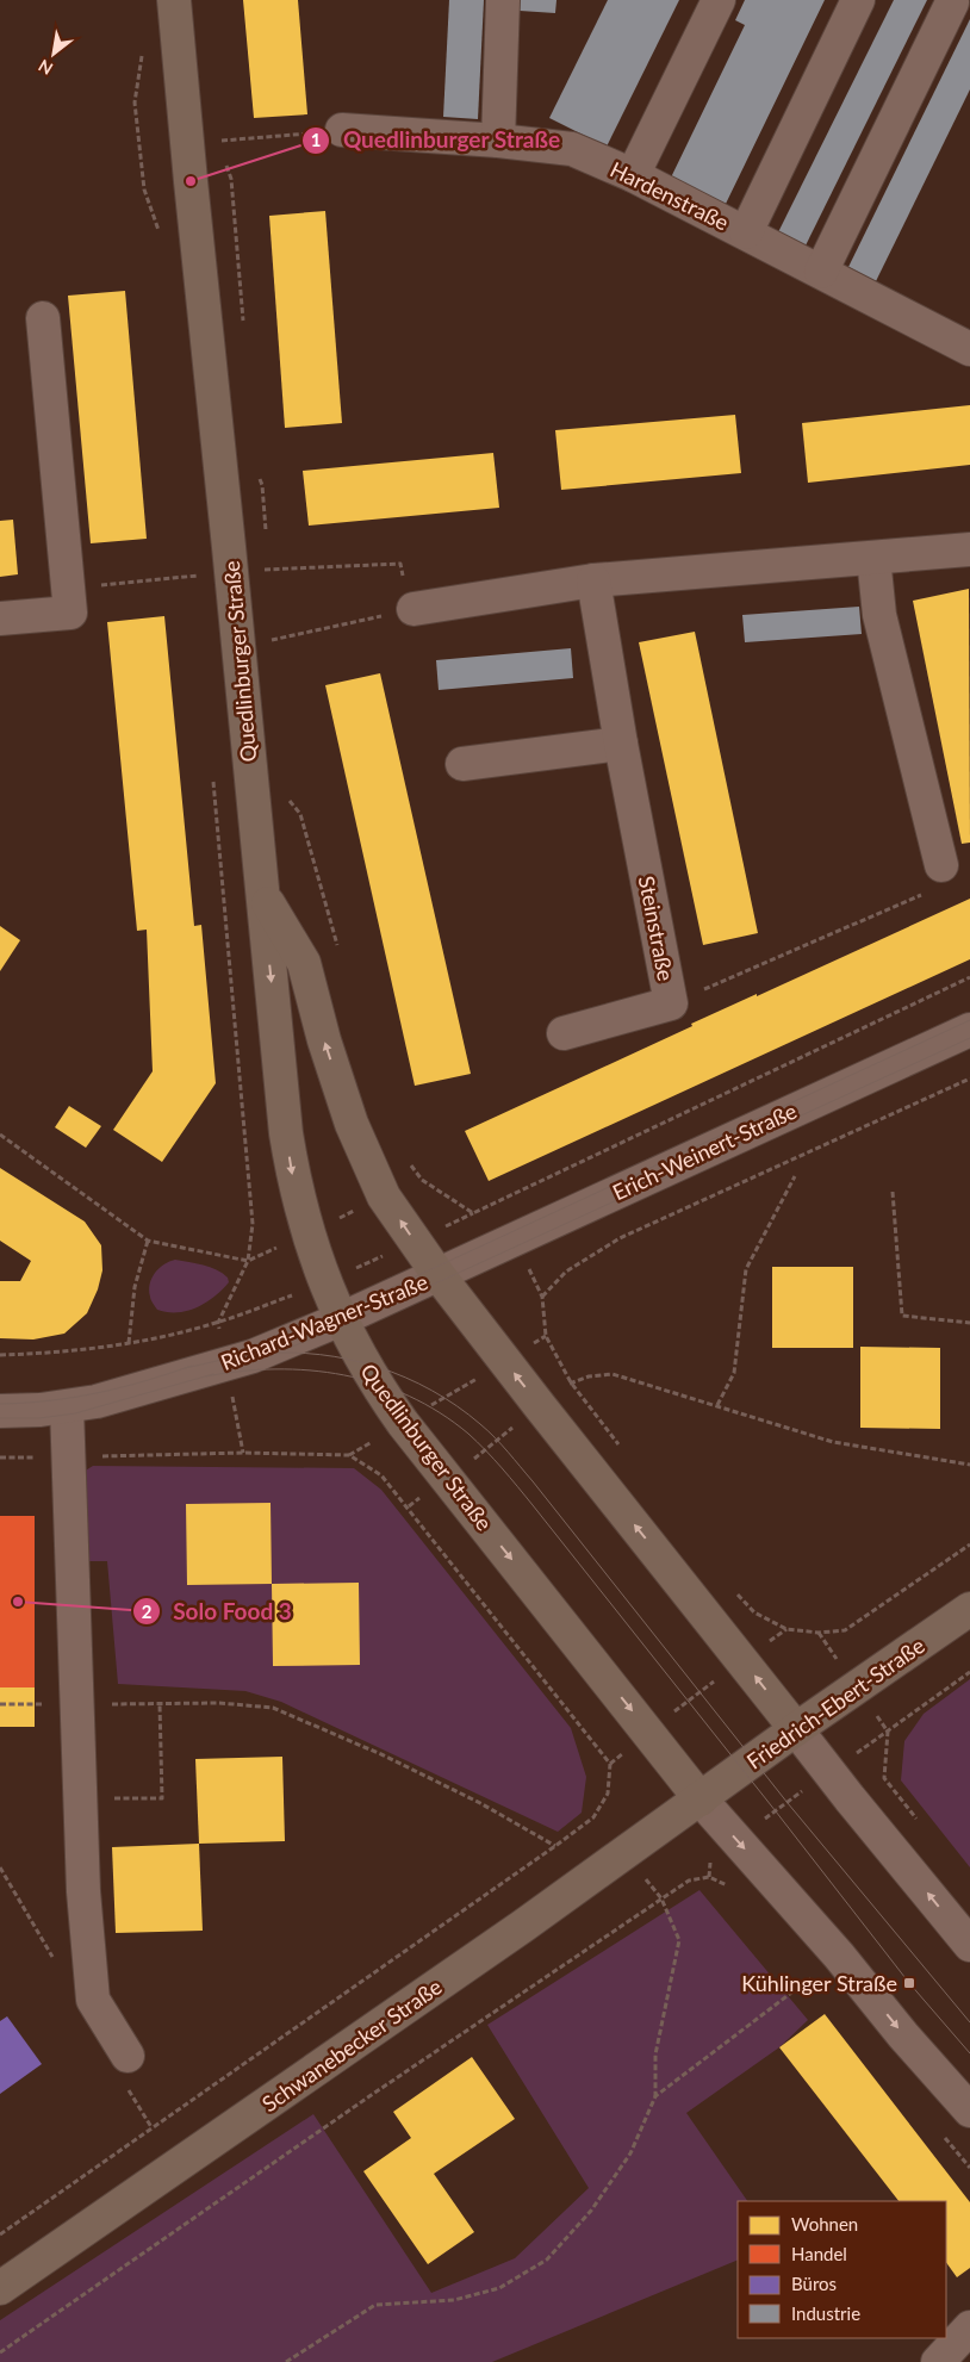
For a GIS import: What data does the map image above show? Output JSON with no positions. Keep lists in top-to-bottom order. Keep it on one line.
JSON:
{"streets":{"main road":["Quedlinburger Straße","Friedrich-Ebert-Straße","Schwanebecker Straße"],"street":["Hardenstraße","Steinstraße","Erich-Weinert-Straße","Richard-Wagner-Straße"]},"crossings":[["Quedlinburger Straße","Erich-Weinert-Straße"],["Quedlinburger Straße","Richard-Wagner-Straße"],["Quedlinburger Straße","Friedrich-Ebert-Straße"],["Quedlinburger Straße","Schwanebecker Straße"],["Erich-Weinert-Straße","Richard-Wagner-Straße"],["Friedrich-Ebert-Straße","Schwanebecker Straße"]],"places":{"other":["Quedlinburger Straße","Solo Food 3"],"transit":["Kühlinger Straße"]},"legend":["Wohnen","Handel","Büros","Industrie"],"north":"bottom left"}
